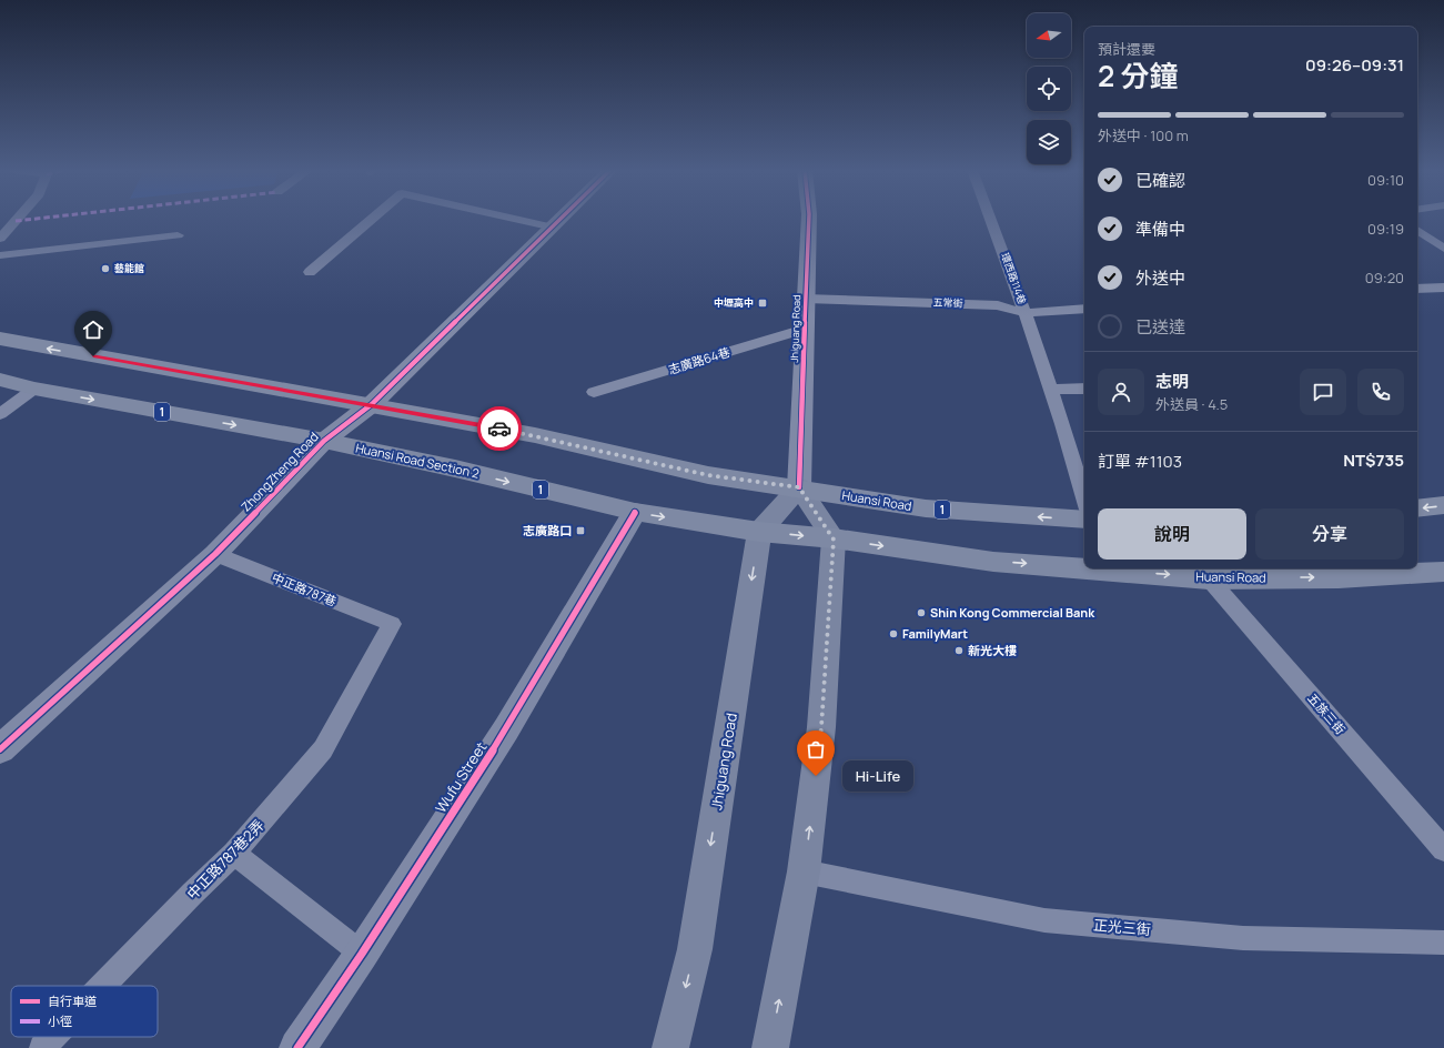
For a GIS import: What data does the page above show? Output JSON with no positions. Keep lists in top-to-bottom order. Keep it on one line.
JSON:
{"streets":{"main road":["Jhiguang Road","1","Huansi Road Section 2","Huansi Road"],"street":["ZhongZheng Road","Wufu Street"],"lane":["環西路114巷","五常街","志廣路64巷","中正路787巷","五族三街","中正路787巷2弄","正光三街"]},"crossings":[["環西路114巷","五常街"],["五常街","Jhiguang Road"],["Jhiguang Road","志廣路64巷"],["Jhiguang Road","1"],["Jhiguang Road","Huansi Road Section 2"],["Jhiguang Road","Huansi Road"],["1","ZhongZheng Road"],["1","Huansi Road"],["Huansi Road Section 2","ZhongZheng Road"],["Huansi Road Section 2","Huansi Road"],["Huansi Road Section 2","Wufu Street"],["ZhongZheng Road","中正路787巷"],["Huansi Road","五族三街"],["中正路787巷","中正路787巷2弄"]],"one_way":["Jhiguang Road"],"places":{"other":["藝能館","Shin Kong Commercial Bank","FamilyMart","新光大樓","Hi-Life"],"transit":["中壢高中","志廣路口"]},"legend":["自行車道","小徑"],"north":"left","page":{"heading":["2 分鐘","預計還要","09:26–09:31"],"panel":["志明","外送員 · 4.5","訂單 #1103","NT$735"],"bar":"外送中 · 100 m","list":[["已確認","09:10"],["準備中","09:19"],["外送中","09:20"],"已送達"],"buttons":["說明","分享"],"bubble":"Hi-Life"}}
